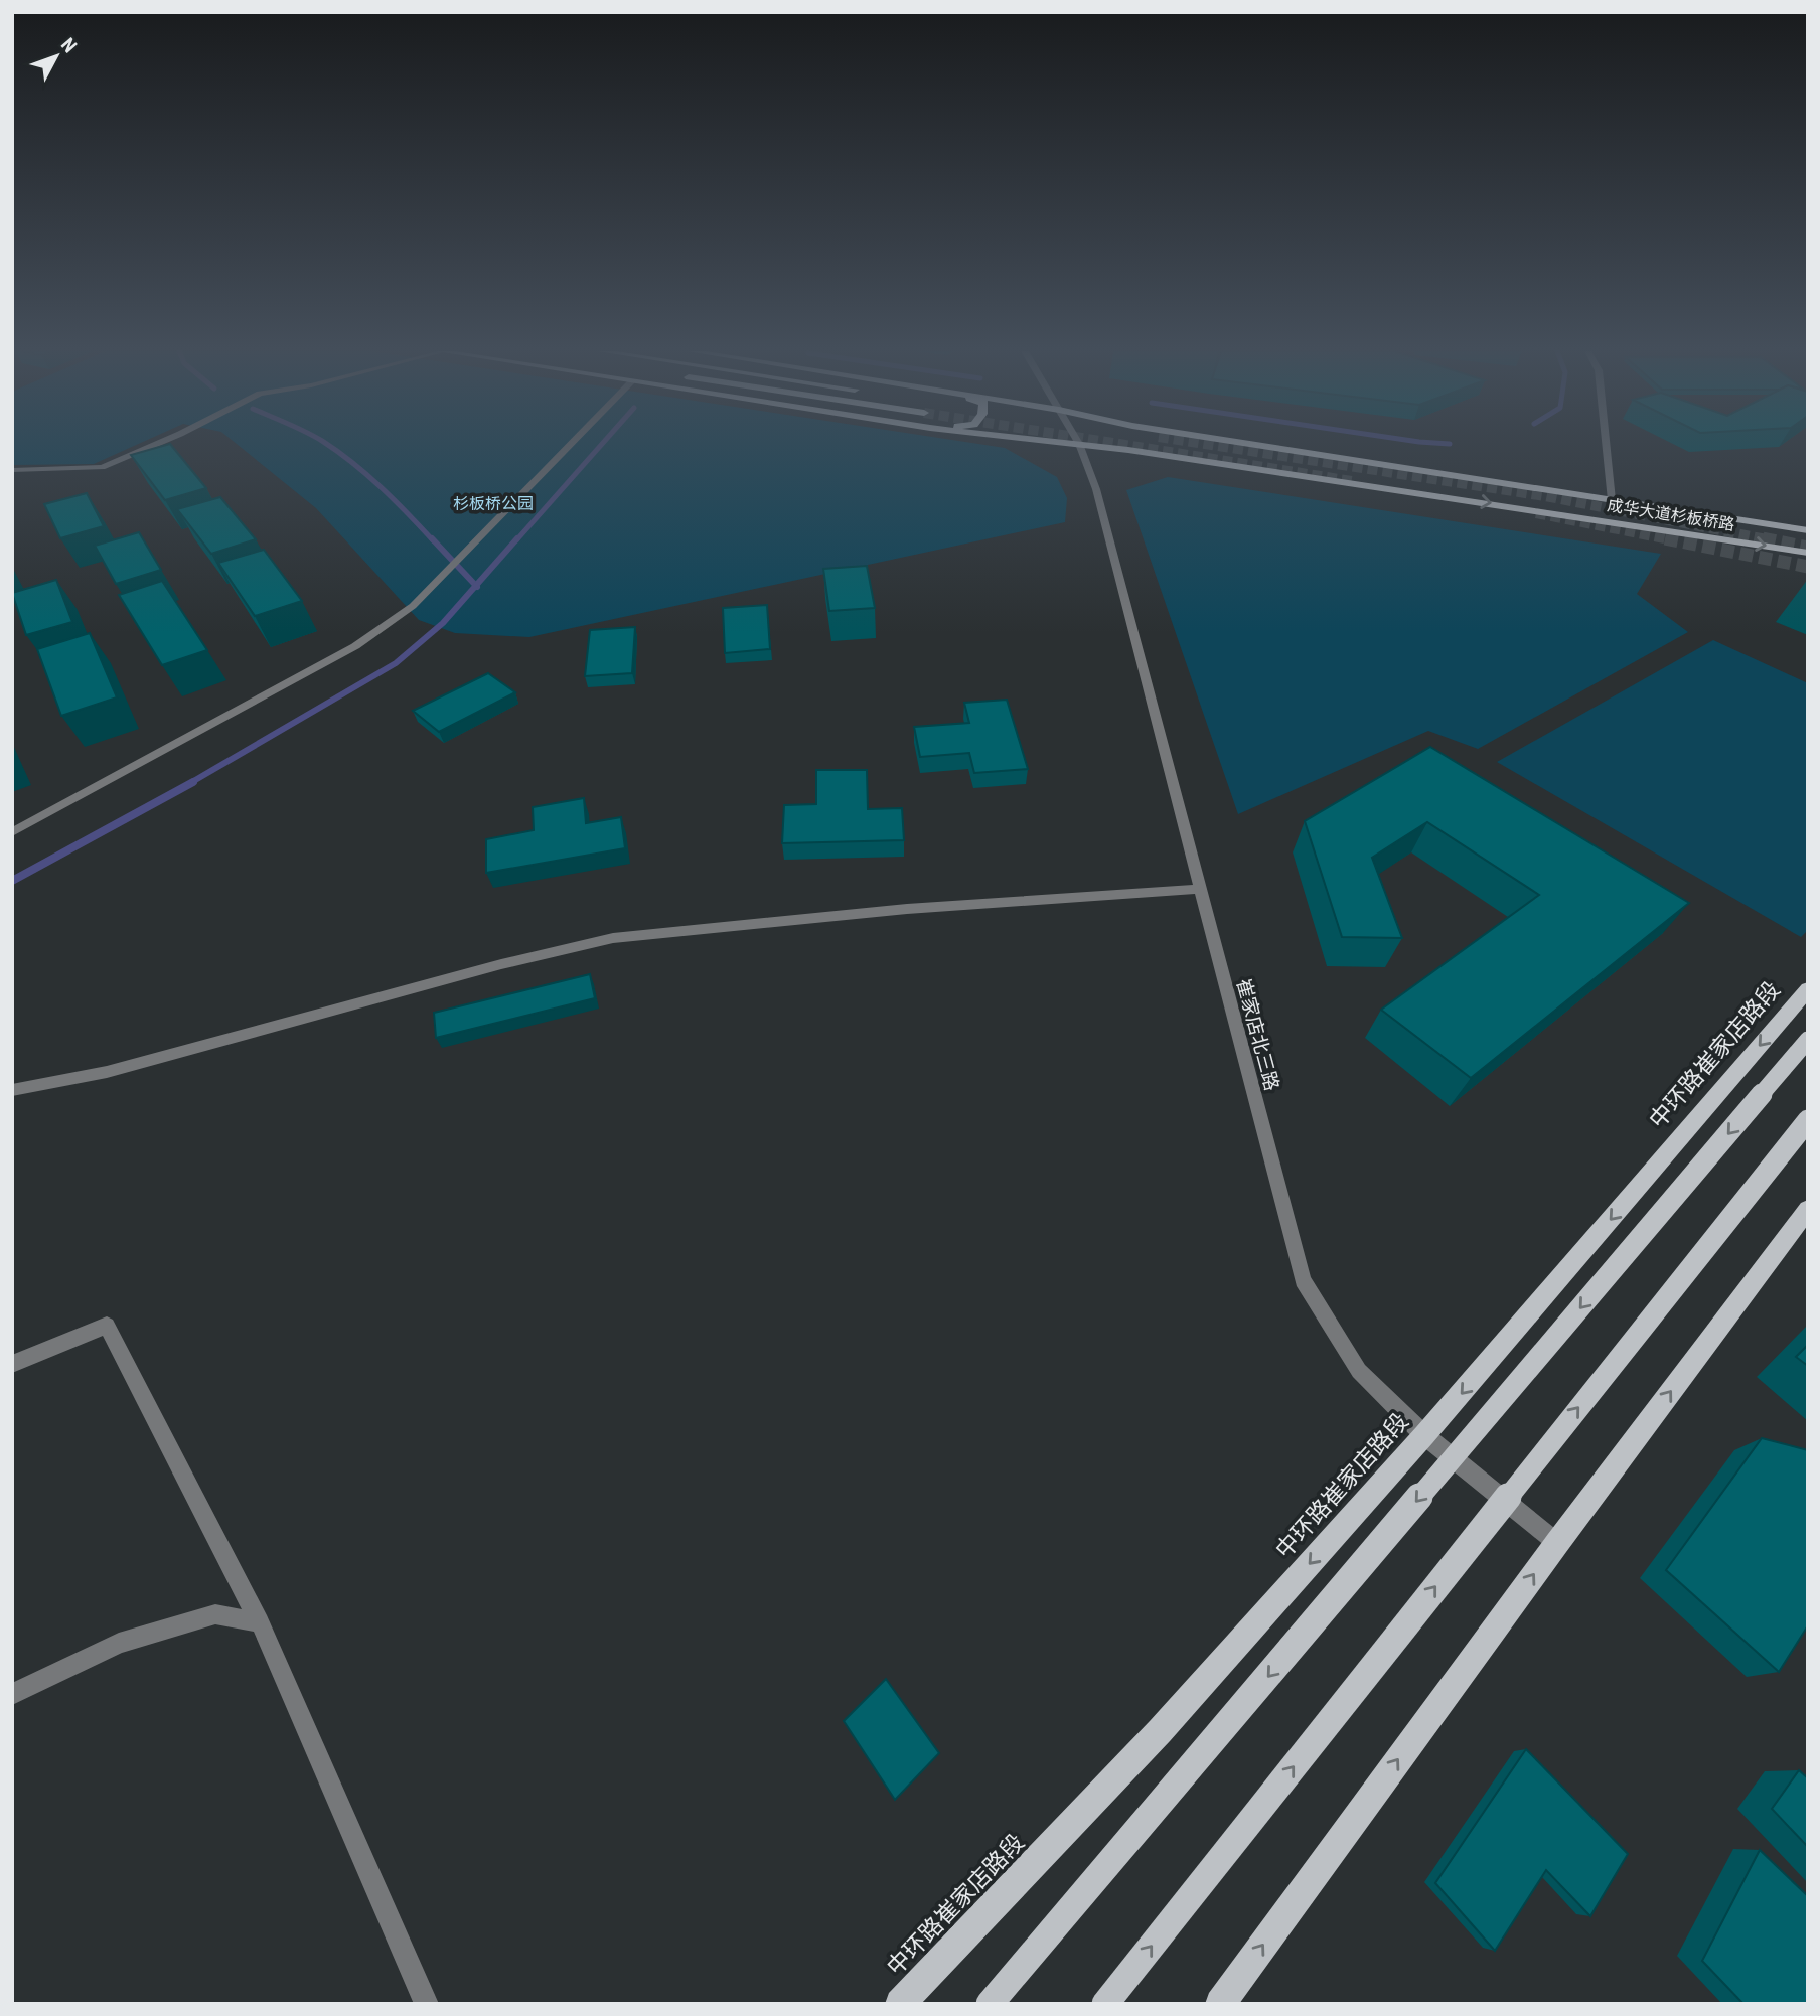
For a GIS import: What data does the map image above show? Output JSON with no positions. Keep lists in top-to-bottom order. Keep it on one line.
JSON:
{"streets":{"main road":["成华大道杉板桥路","中环路崔家店路段"],"street":["崔家店北三路"]},"crossings":[["崔家店北三路","中环路崔家店路段"]],"parks":["杉板桥公园"],"north":"top right"}
